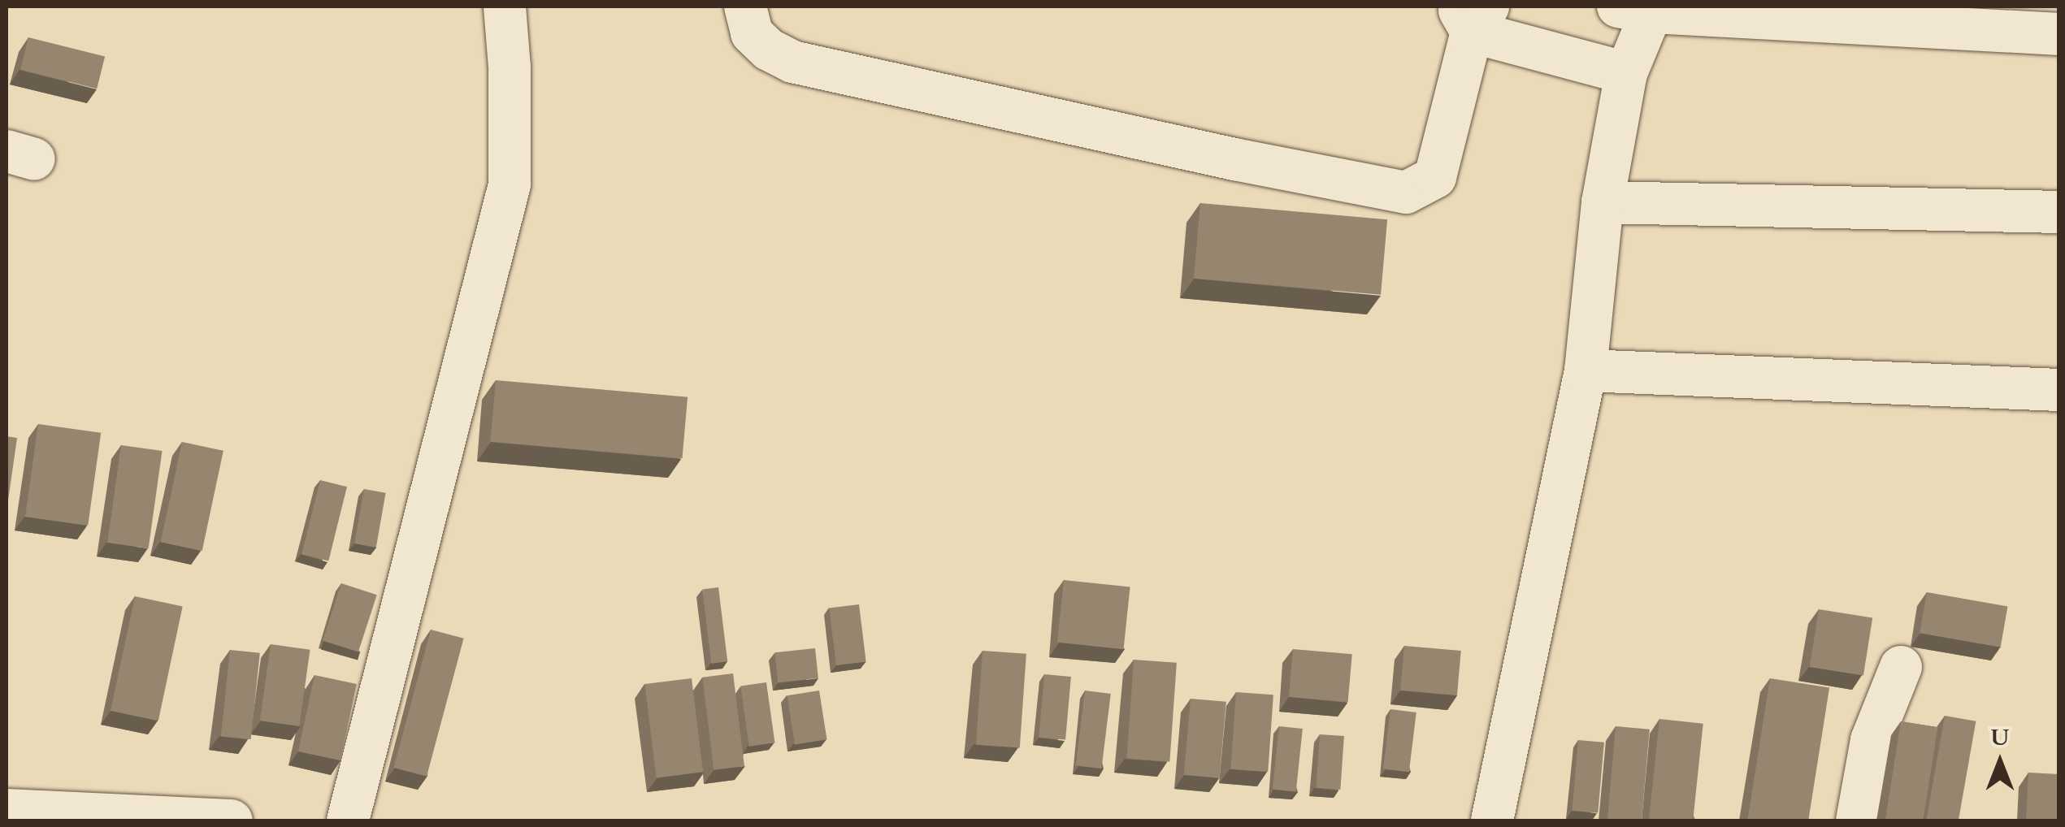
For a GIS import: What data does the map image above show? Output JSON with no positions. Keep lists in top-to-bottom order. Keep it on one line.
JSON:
{"north":"top"}
